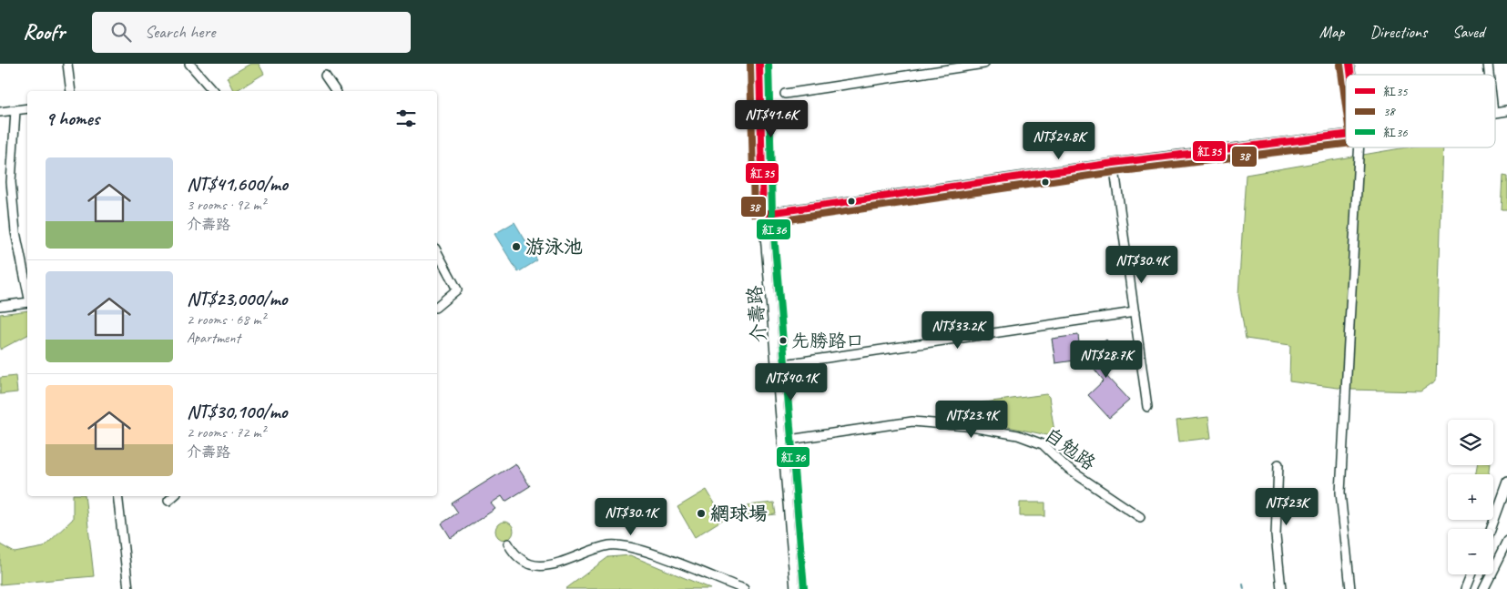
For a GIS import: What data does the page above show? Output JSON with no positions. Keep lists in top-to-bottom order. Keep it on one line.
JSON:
{"streets":{"street":["介壽路","自勉路"]},"crossings":[["介壽路","自勉路"]],"places":["游泳池","先勝路口","網球場"],"lines":["transit line 紅35","transit line 38","transit line 紅36"],"legend":["紅35","38","紅36"],"page":{"header":"Roofr","search":"Search here","nav":["Map","Directions","Saved"],"heading":"9 homes","price":["NT$41.6K","NT$24.8K","NT$30.4K","NT$33.2K","NT$28.7K","NT$40.1K","NT$23.9K","NT$23K","NT$30.1K"],"list":[{"name":"NT$41,600/mo","note":"3 rooms · 92 m² · 介壽路"},{"name":"NT$23,000/mo","note":"2 rooms · 68 m² · Apartment"},{"name":"NT$30,100/mo","note":"2 rooms · 72 m² · 介壽路"}],"map_buttons":["+","−"]}}
